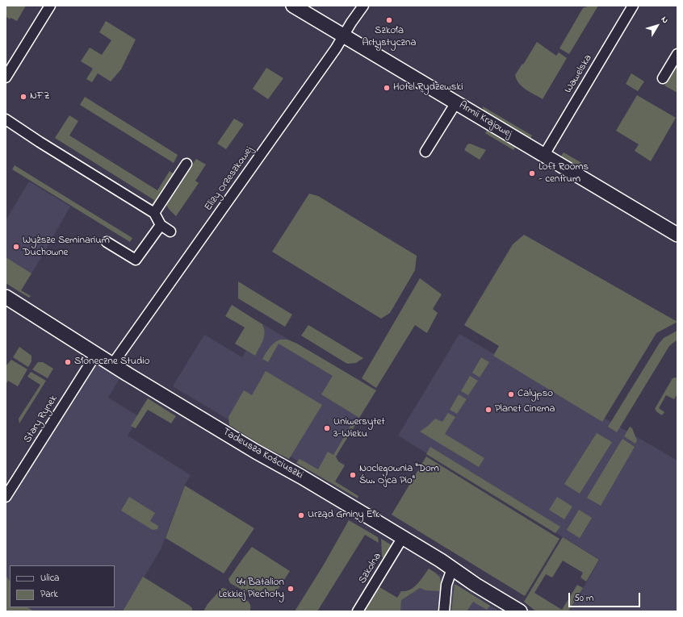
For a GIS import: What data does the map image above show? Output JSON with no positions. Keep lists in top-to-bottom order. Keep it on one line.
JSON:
{"streets":{"street":["Wawelska","Armii Krajowej","Elizy Orzeszkowej","Stary Rynek","Tadeusza Kościuszki","Szkolna"]},"crossings":[["Wawelska","Armii Krajowej"],["Armii Krajowej","Elizy Orzeszkowej"],["Elizy Orzeszkowej","Tadeusza Kościuszki"],["Stary Rynek","Tadeusza Kościuszki"],["Tadeusza Kościuszki","Szkolna"]],"places":["Szkoła Artystyczna","Hotel Rydzewski","NFZ","Loft Rooms - centrum","Wyższe Seminarium Duchowne","Słoneczne Studio","Calypso","Planet Cinema","Uniwersytet 3-Wieku","Noclegownia \"Dom Św. Ojca Pio\"","Urząd Gminy Ełk","44 Batalion Lekkiej Piechoty"],"legend":["Ulica","Park"],"scale_bar":"50 m","north":"top right"}
